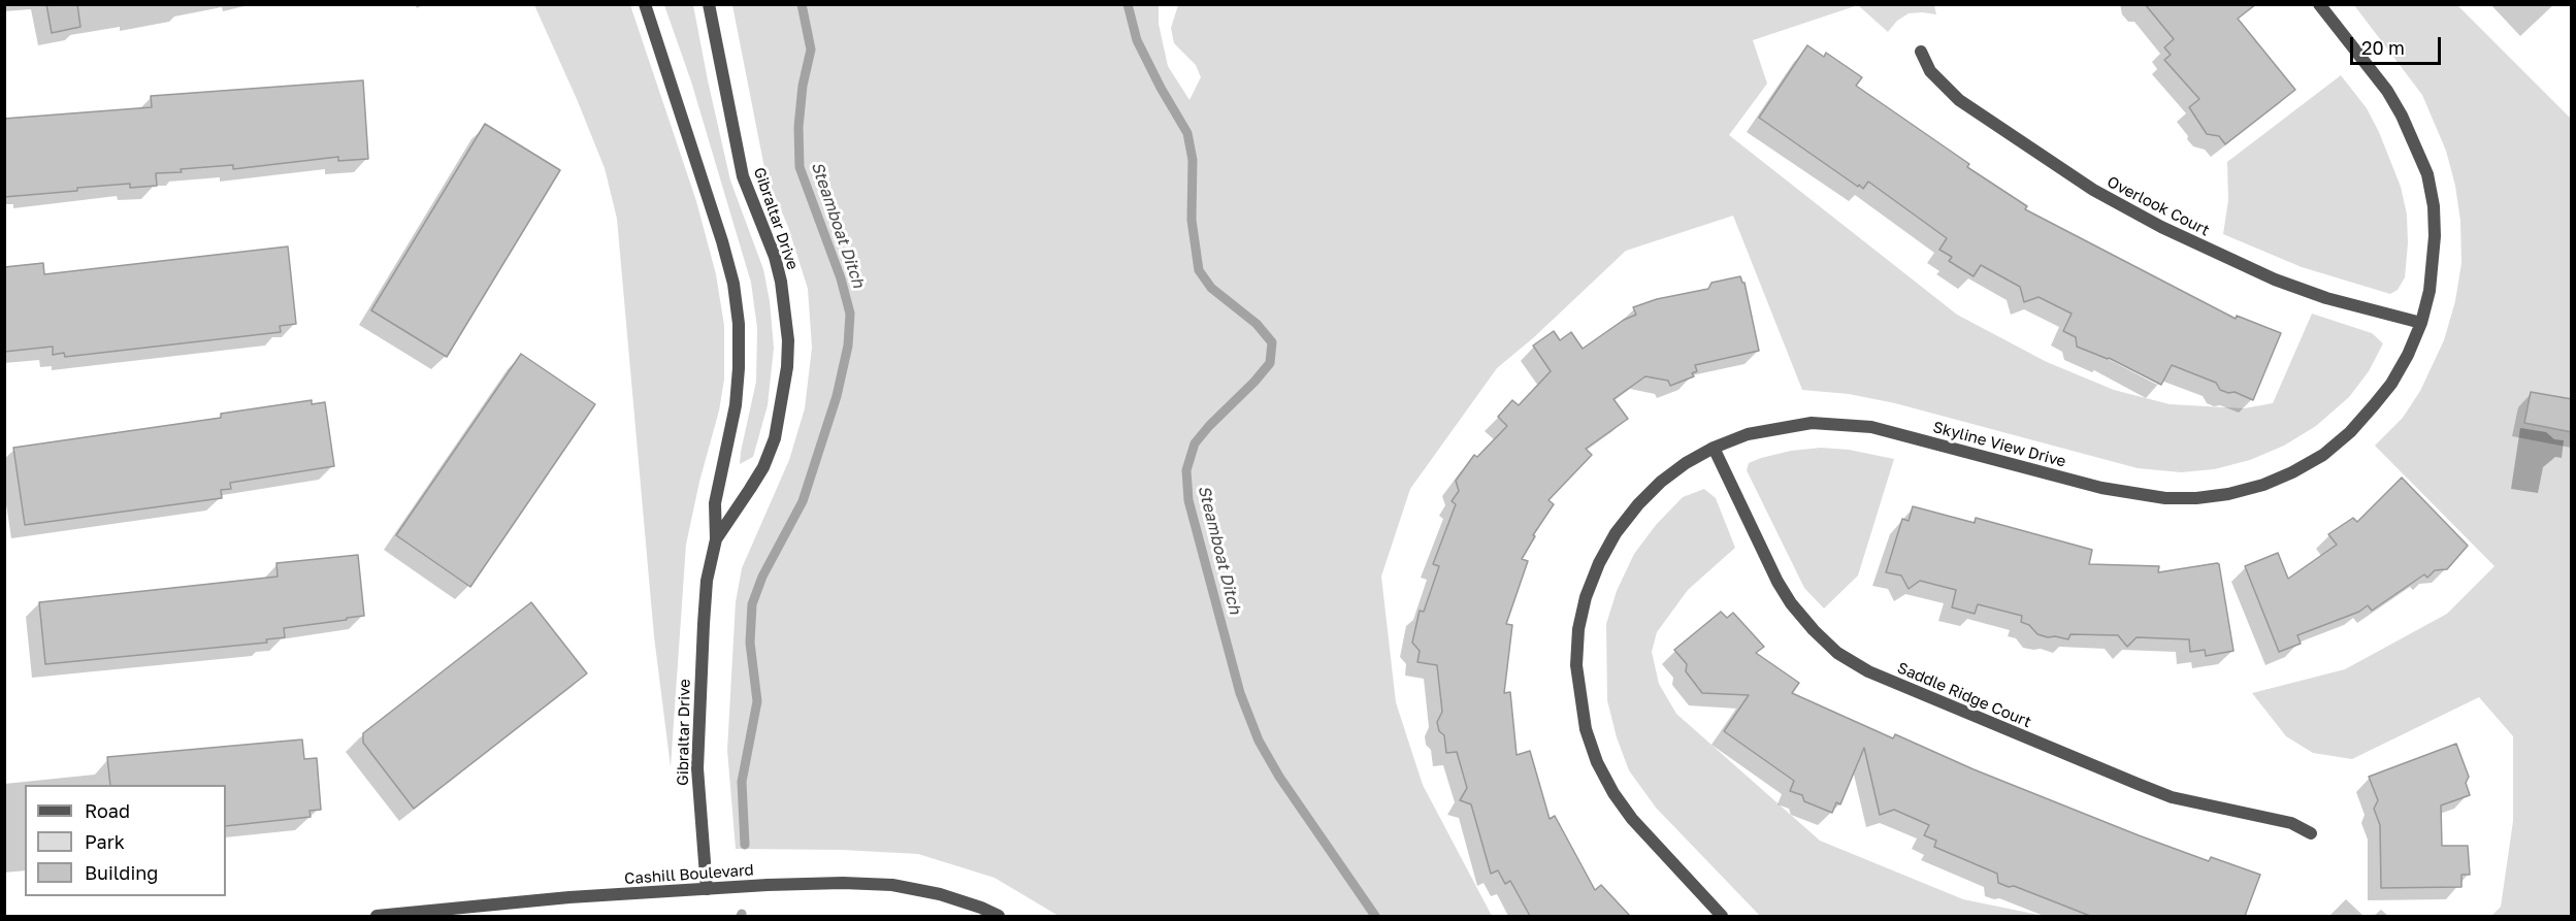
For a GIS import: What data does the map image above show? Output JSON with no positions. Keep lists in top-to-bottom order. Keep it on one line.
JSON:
{"streets":{"street":["Overlook Court","Gibraltar Drive","Skyline View Drive","Saddle Ridge Court","Cashill Boulevard"]},"crossings":[["Overlook Court","Skyline View Drive"],["Gibraltar Drive","Cashill Boulevard"],["Skyline View Drive","Saddle Ridge Court"]],"water":["Steamboat Ditch"],"legend":["Road","Park","Building"],"scale_bar":"20 m"}
